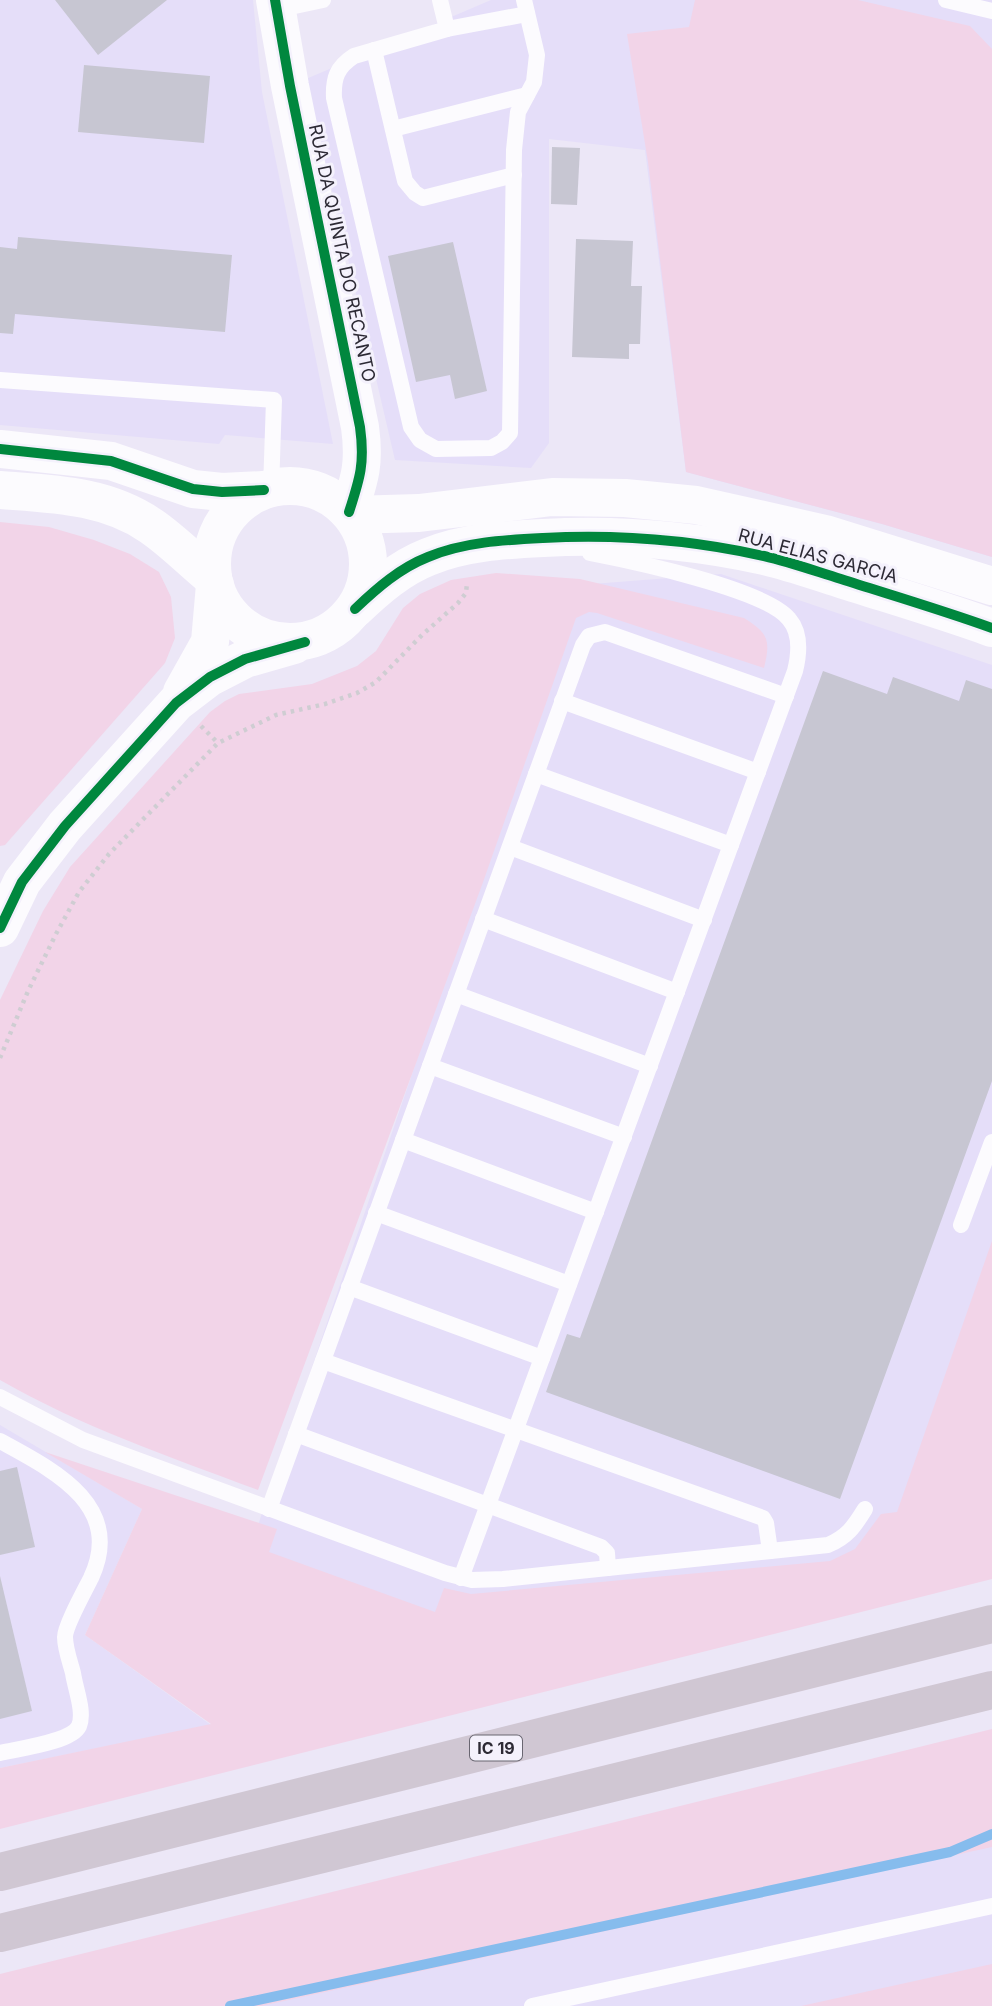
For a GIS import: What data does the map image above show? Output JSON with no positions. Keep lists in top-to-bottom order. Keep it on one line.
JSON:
{"streets":{"highway":["IC 19"],"street":["RUA DA QUINTA DO RECANTO","RUA ELIAS GARCIA"]},"crossings":[["RUA DA QUINTA DO RECANTO","RUA ELIAS GARCIA"]]}
